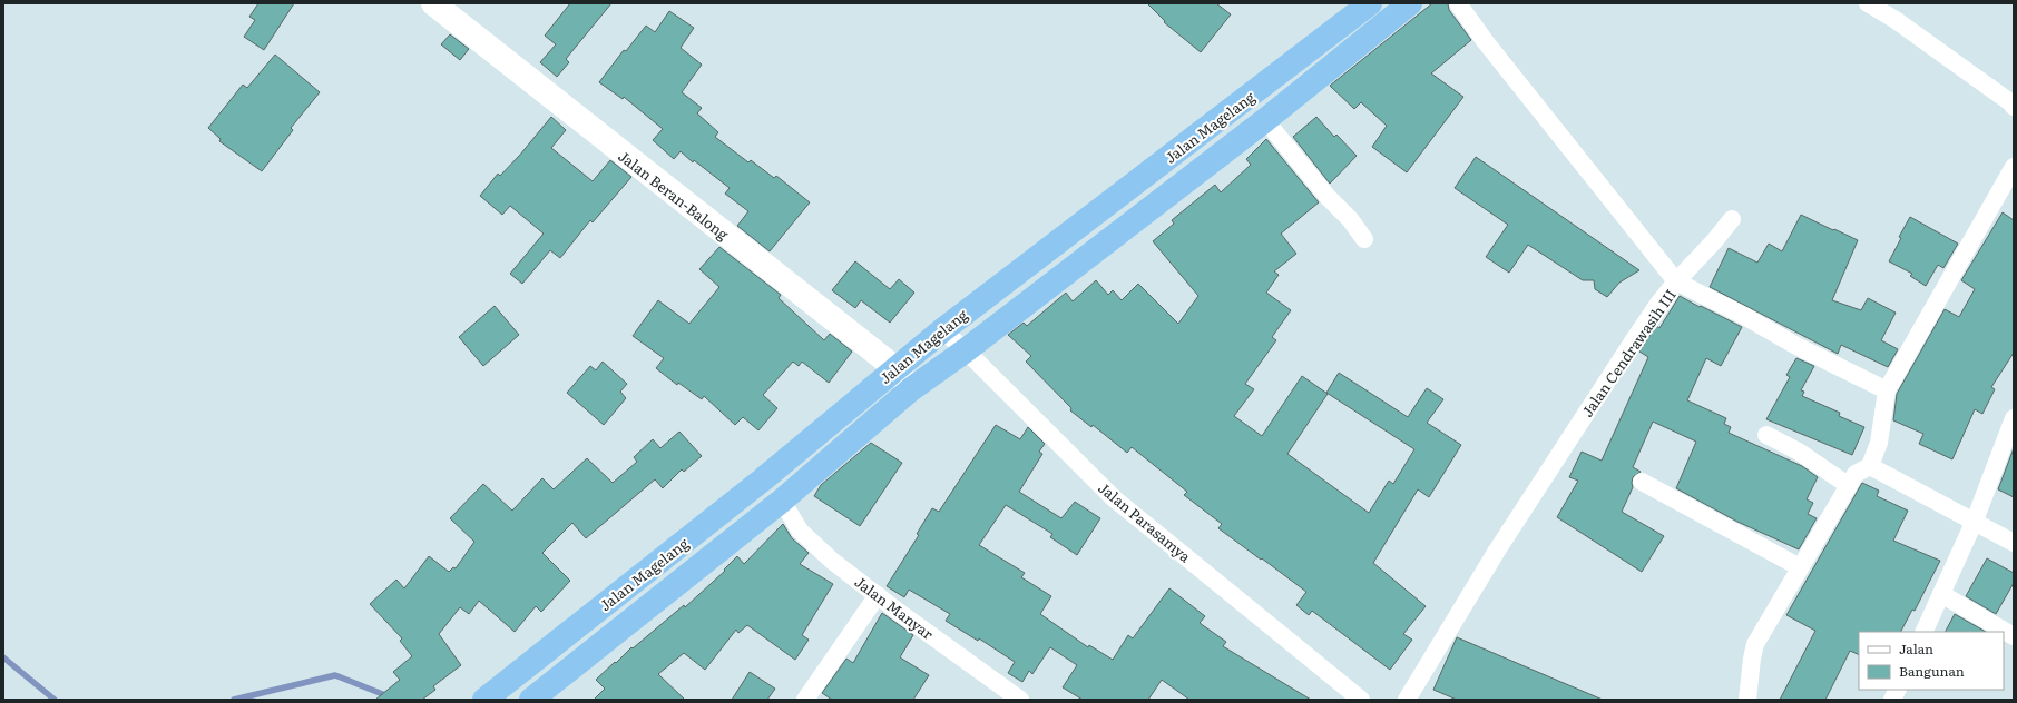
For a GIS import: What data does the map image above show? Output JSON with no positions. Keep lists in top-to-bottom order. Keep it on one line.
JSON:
{"streets":{"highway":["Jalan Magelang"],"main road":["Jalan Beran-Balong"],"street":["Jalan Cendrawasih III","Jalan Parasamya","Jalan Manyar"]},"crossings":[["Jalan Magelang","Jalan Beran-Balong"],["Jalan Magelang","Jalan Parasamya"],["Jalan Magelang","Jalan Manyar"]],"legend":["Jalan","Bangunan"]}
